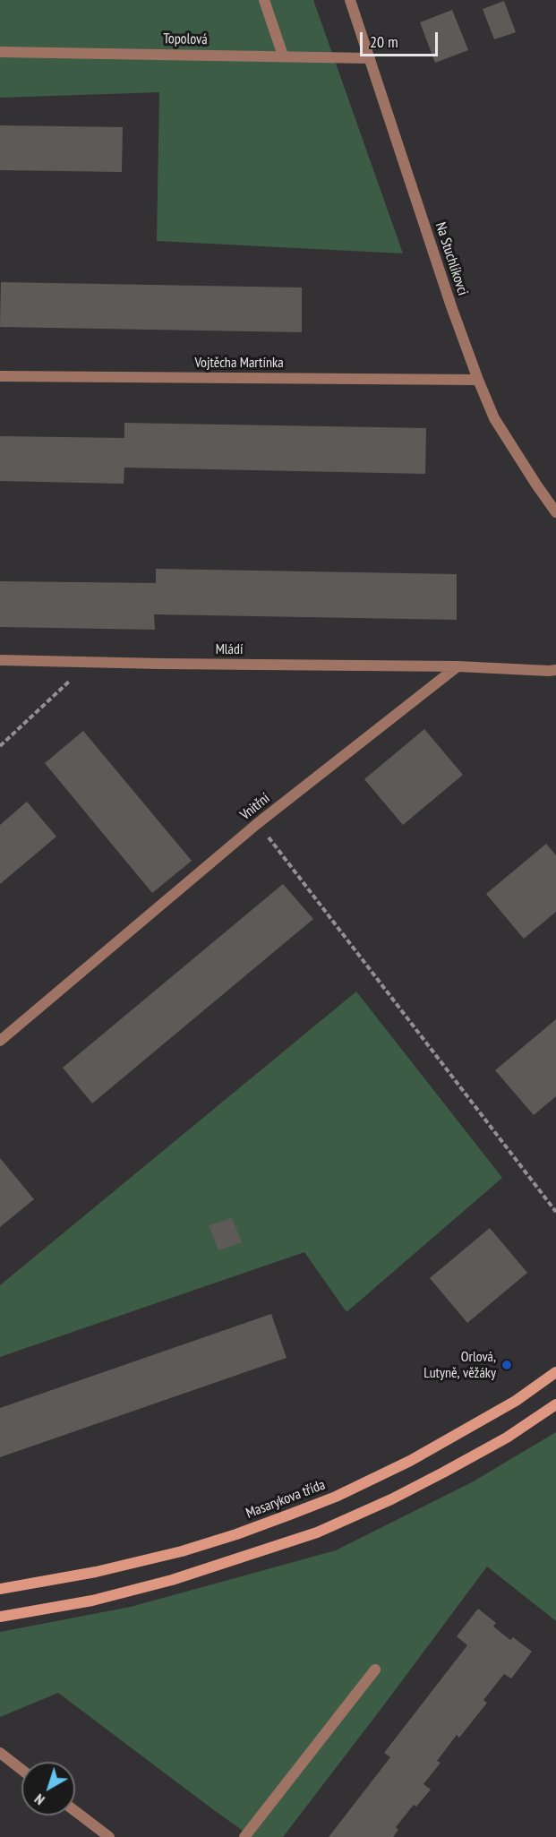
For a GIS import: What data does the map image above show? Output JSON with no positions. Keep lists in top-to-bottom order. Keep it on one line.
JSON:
{"streets":{"street":["Topolová","Na Stuchlíkovci","Vojtěcha Martínka","Mládí","Vnitřní","Masarykova třída"]},"crossings":[["Topolová","Na Stuchlíkovci"],["Na Stuchlíkovci","Vojtěcha Martínka"],["Mládí","Vnitřní"]],"places":["Orlová, Lutyně, věžáky"],"scale_bar":"20 m","north":"bottom left"}
